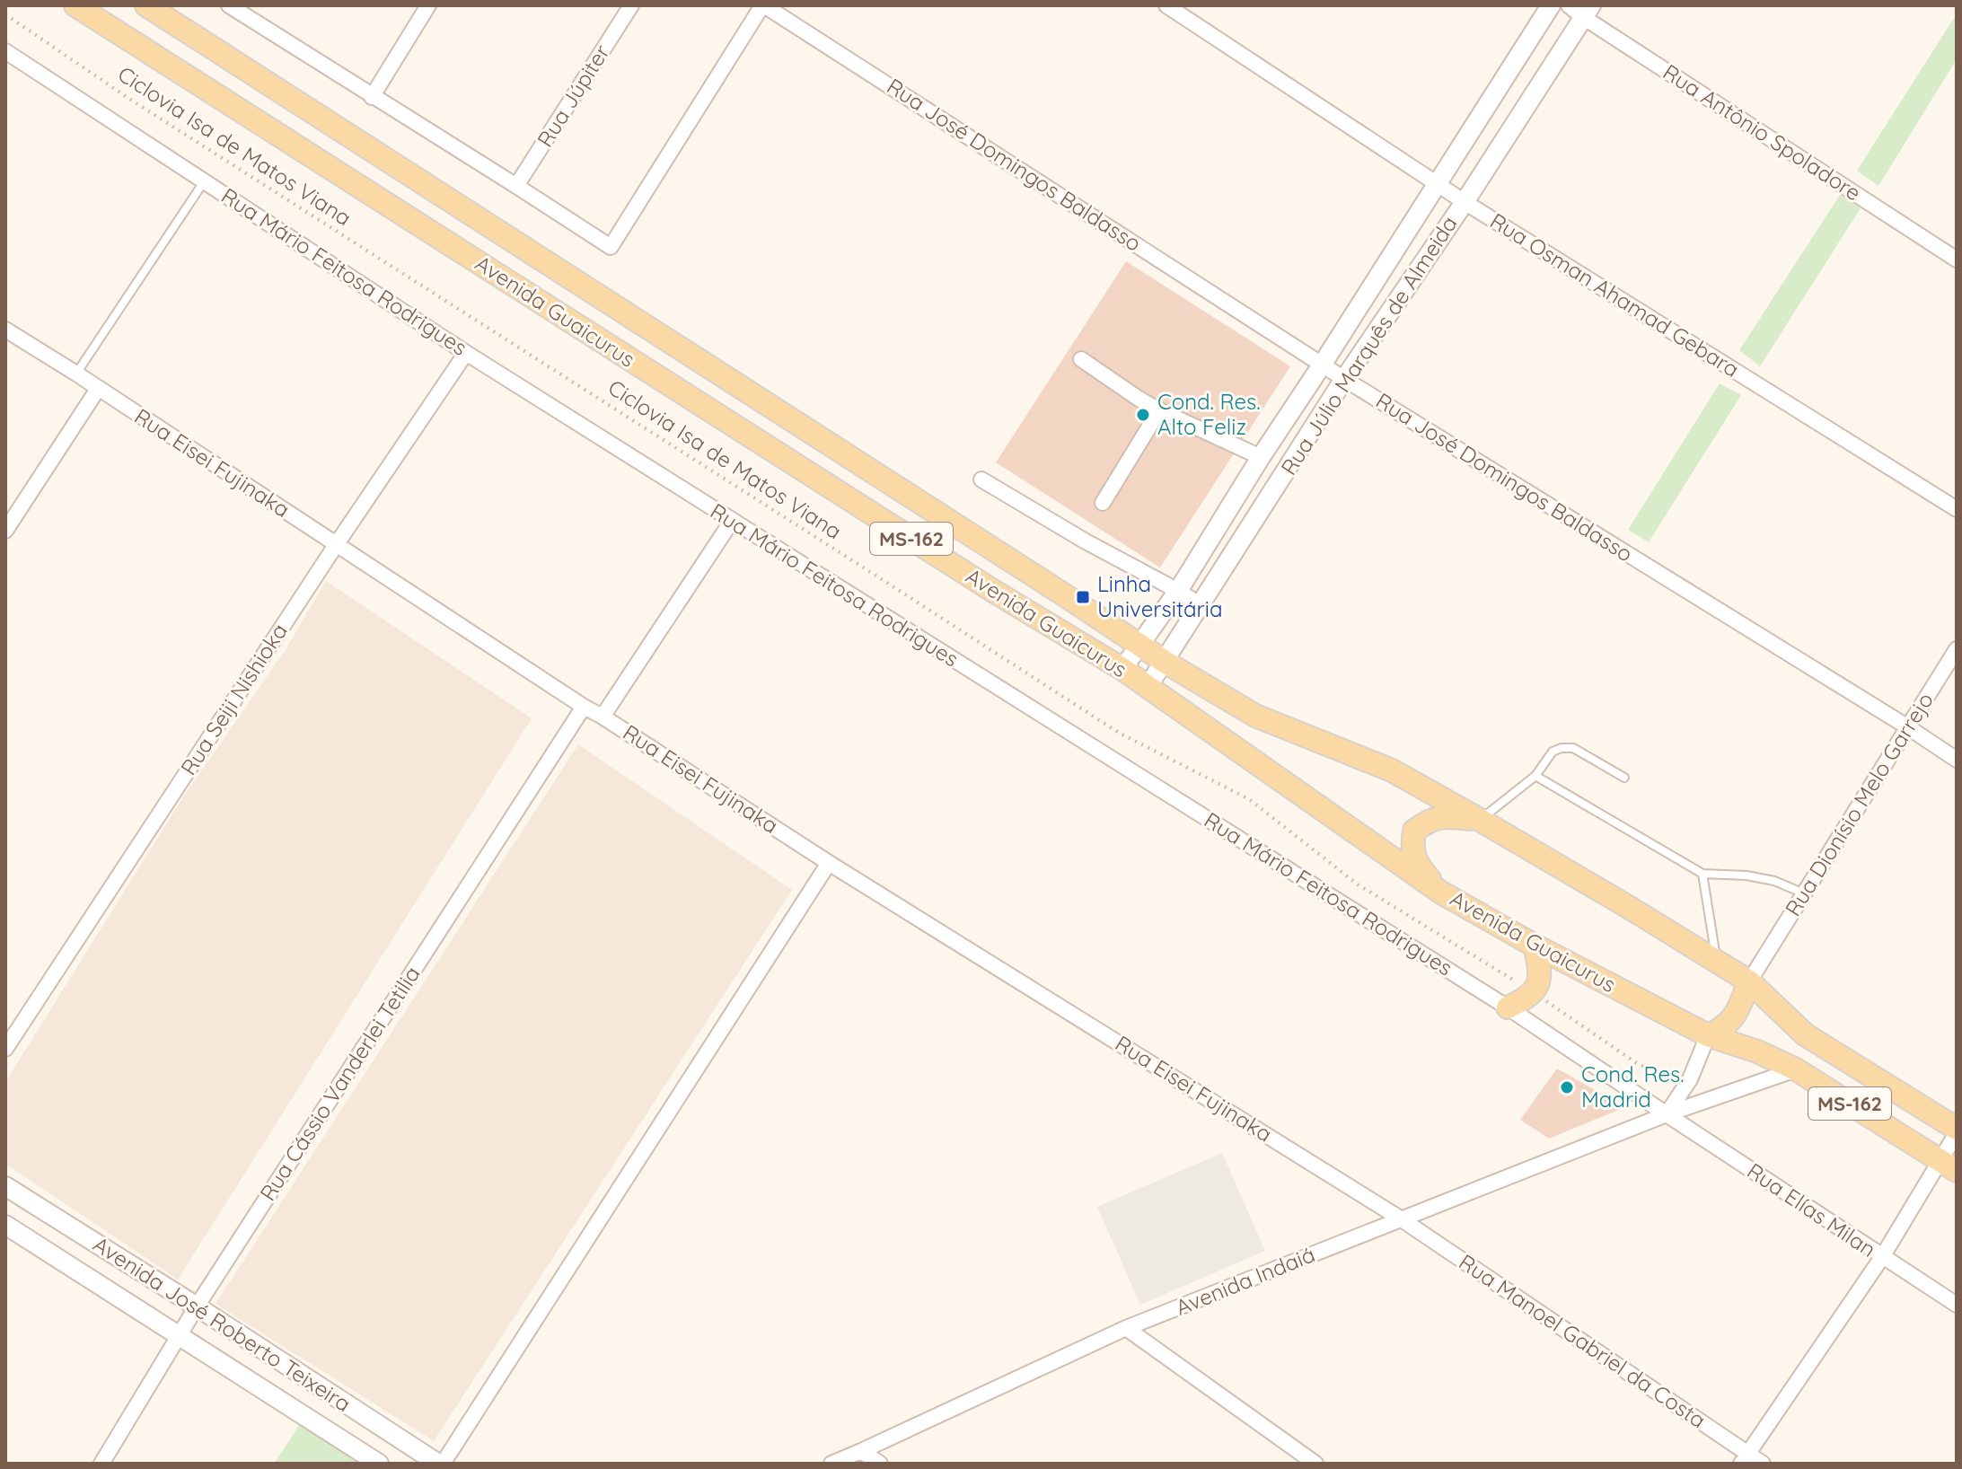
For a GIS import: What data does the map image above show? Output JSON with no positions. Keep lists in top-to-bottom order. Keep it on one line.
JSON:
{"streets":{"main road":["Avenida Guaicurus","MS-162"],"street":["Rua Júpiter","Rua Antônio Spoladore","Rua José Domingos Baldasso","Rua Mário Feitosa Rodrigues","Rua Osman Ahamad Gebara","Rua Júlio Marquês de Almeida","Rua Eisei Fujinaka","Rua Seiji Nishioka","Rua Dionísio Melo Garrejo","Rua Cássio Vanderlei Tetilia","Rua Elías Milan","Avenida Indaiá","Avenida José Roberto Teixeira","Rua Manoel Gabriel da Costa"],"path":["Ciclovia Isa de Matos Viana"]},"crossings":[["Rua Antônio Spoladore","Rua Júlio Marquês de Almeida"],["Rua José Domingos Baldasso","Rua Júlio Marquês de Almeida"],["Rua José Domingos Baldasso","Rua Dionísio Melo Garrejo"],["Rua Mário Feitosa Rodrigues","Rua Seiji Nishioka"],["Rua Mário Feitosa Rodrigues","Rua Elías Milan"],["Rua Mário Feitosa Rodrigues","Avenida Indaiá"],["Rua Osman Ahamad Gebara","Rua Júlio Marquês de Almeida"],["Avenida Guaicurus","Rua Júlio Marquês de Almeida"],["Avenida Guaicurus","Rua Dionísio Melo Garrejo"],["Avenida Guaicurus","Avenida Indaiá"],["Rua Eisei Fujinaka","Rua Seiji Nishioka"],["Rua Eisei Fujinaka","Rua Cássio Vanderlei Tetilia"],["Rua Eisei Fujinaka","Avenida Indaiá"],["Rua Eisei Fujinaka","Rua Manoel Gabriel da Costa"],["Rua Cássio Vanderlei Tetilia","Avenida José Roberto Teixeira"],["Rua Elías Milan","Avenida Indaiá"],["Avenida Indaiá","Rua Manoel Gabriel da Costa"]],"places":{"other":["Cond. Res. Alto Feliz","Cond. Res. Madrid"],"transit":["Linha Universitária"]}}
